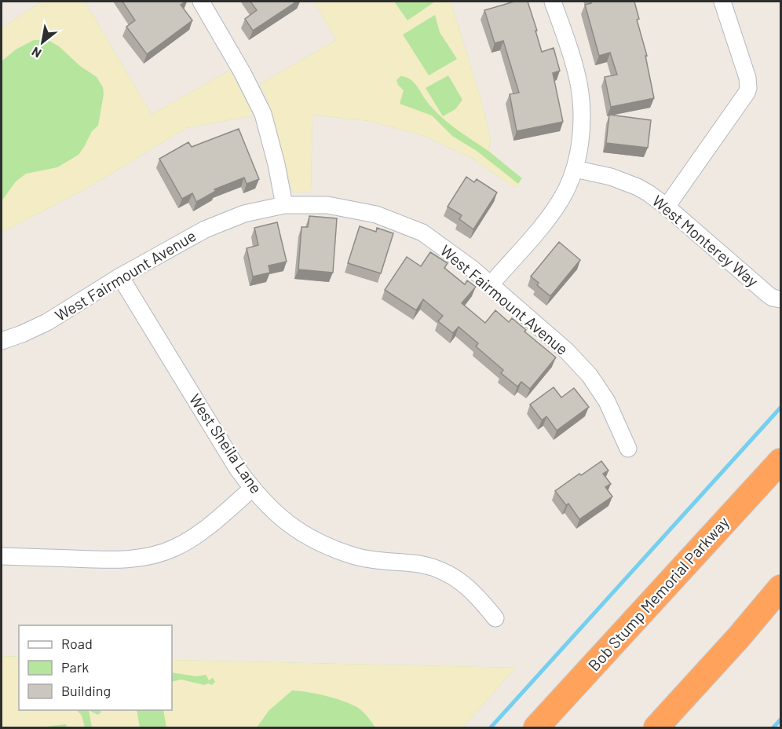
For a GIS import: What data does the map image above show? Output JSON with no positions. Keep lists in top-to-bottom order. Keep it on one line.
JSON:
{"streets":{"highway":["Bob Stump Memorial Parkway"],"street":["West Monterey Way","West Fairmount Avenue","West Sheila Lane"]},"crossings":[["West Fairmount Avenue","West Sheila Lane"]],"legend":["Road","Park","Building"],"north":"bottom left"}
